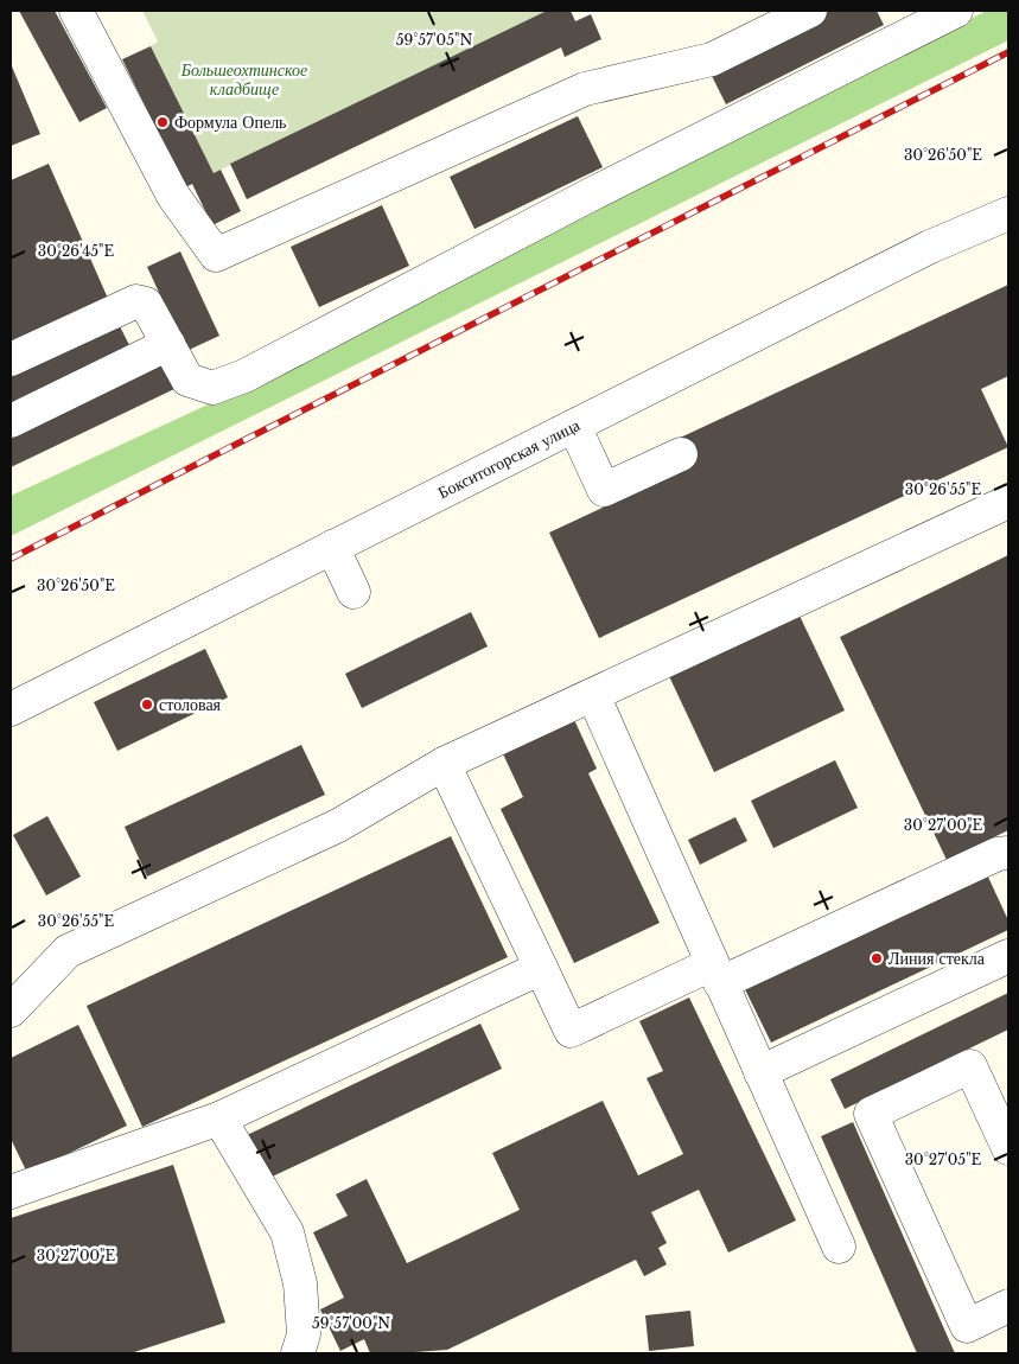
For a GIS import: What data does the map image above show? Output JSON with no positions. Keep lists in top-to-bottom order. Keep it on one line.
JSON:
{"streets":{"street":["Бокситогорская улица"]},"parks":["Большеохтинское кладбище"],"places":["Формула Опель","столовая","Линия стекла"],"coordinates":["59°57'05\"N","30°26'50\"E","30°26'45\"E","30°26'55\"E","30°27'00\"E","30°27'05\"E","59°57'00\"N"]}
